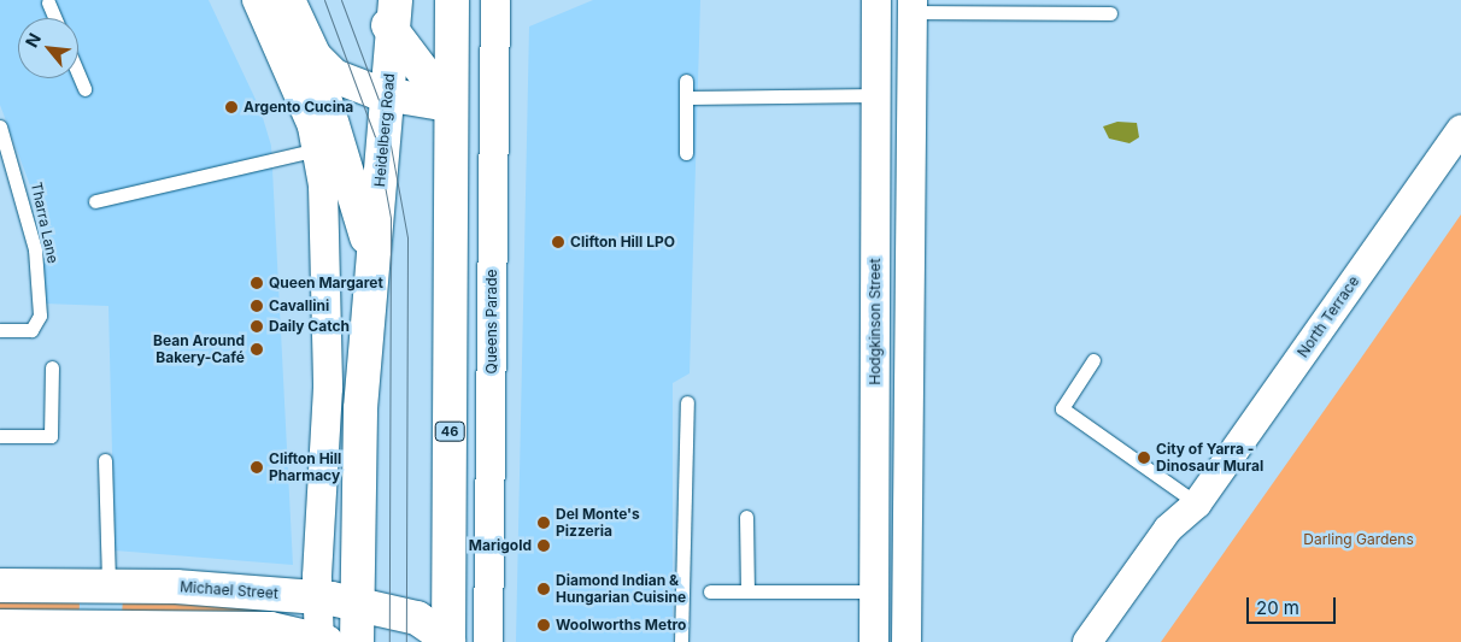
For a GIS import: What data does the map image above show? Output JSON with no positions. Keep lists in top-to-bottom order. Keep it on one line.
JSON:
{"streets":{"main road":["Heidelberg Road","46","Michael Street"],"street":["North Terrace","Queens Parade","Hodgkinson Street"],"lane":["Tharra Lane"]},"crossings":[["46","Michael Street"]],"parks":["Darling Gardens"],"places":["Argento Cucina","Clifton Hill LPO","Queen Margaret","Cavallini","Daily Catch","Bean Around Bakery-Café","City of Yarra - Dinosaur Mural","Clifton Hill Pharmacy","Del Monte's Pizzeria","Marigold","Diamond Indian & Hungarian Cuisine","Woolworths Metro"],"scale_bar":"20 m","north":"top left"}
